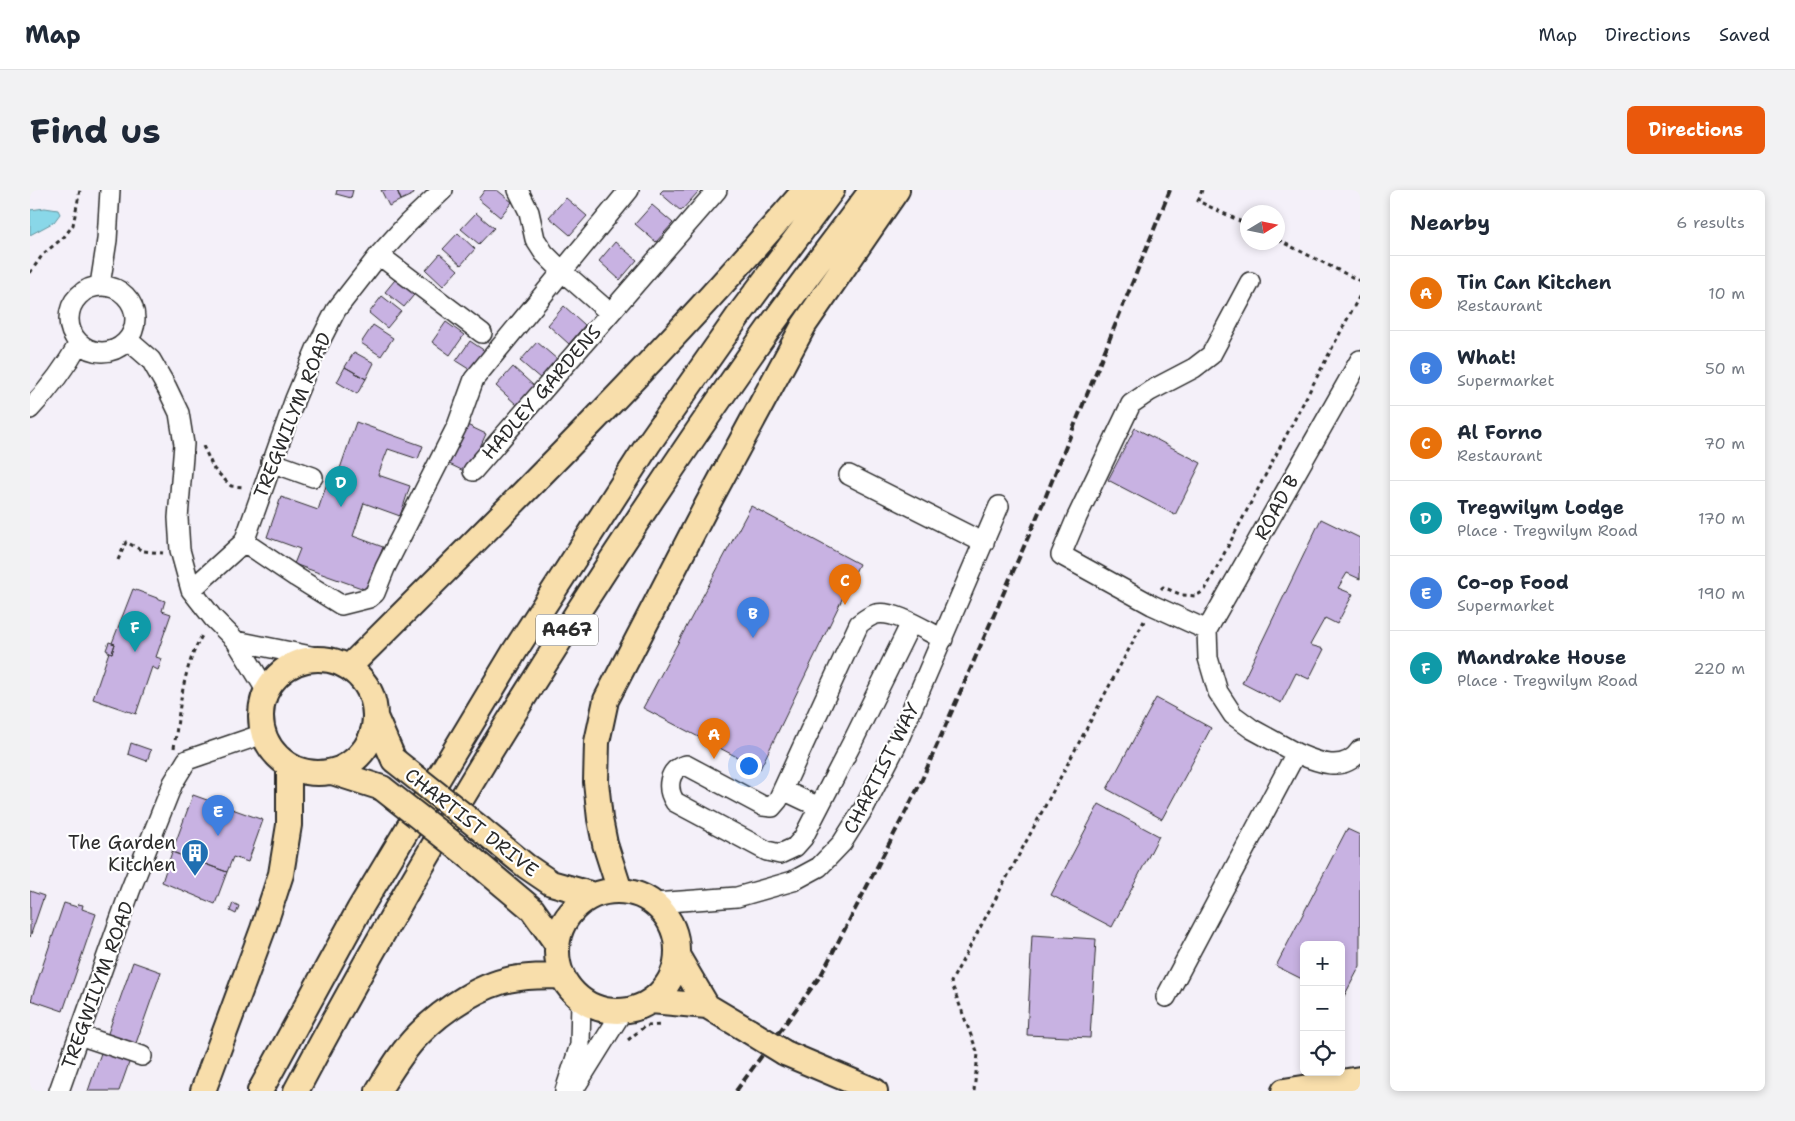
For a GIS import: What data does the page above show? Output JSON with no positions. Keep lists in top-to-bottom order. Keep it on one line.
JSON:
{"streets":{"main road":["A467","CHARTIST DRIVE"],"street":["HADLEY GARDENS","TREGWILYM ROAD","ROAD B","CHARTIST WAY"]},"crossings":[["TREGWILYM ROAD","CHARTIST DRIVE"],["CHARTIST WAY","CHARTIST DRIVE"]],"places":{"building":["The Garden Kitchen"]},"north":"right","page":{"header":"Map","nav":["Map","Directions","Saved"],"buttons":"Directions","title":"Find us","heading":["Nearby","6 results"],"list":[{"mark":"A","name":"Tin Can Kitchen","note":"Restaurant","value":"10 m"},{"mark":"B","name":"What!","note":"Supermarket","value":"50 m"},{"mark":"C","name":"Al Forno","note":"Restaurant","value":"70 m"},{"mark":"D","name":"Tregwilym Lodge","note":"Place · Tregwilym Road","value":"170 m"},{"mark":"E","name":"Co-op Food","note":"Supermarket","value":"190 m"},{"mark":"F","name":"Mandrake House","note":"Place · Tregwilym Road","value":"220 m"}],"pins":["D","C","B","F","A","E"],"map_buttons":["+","−"]}}
